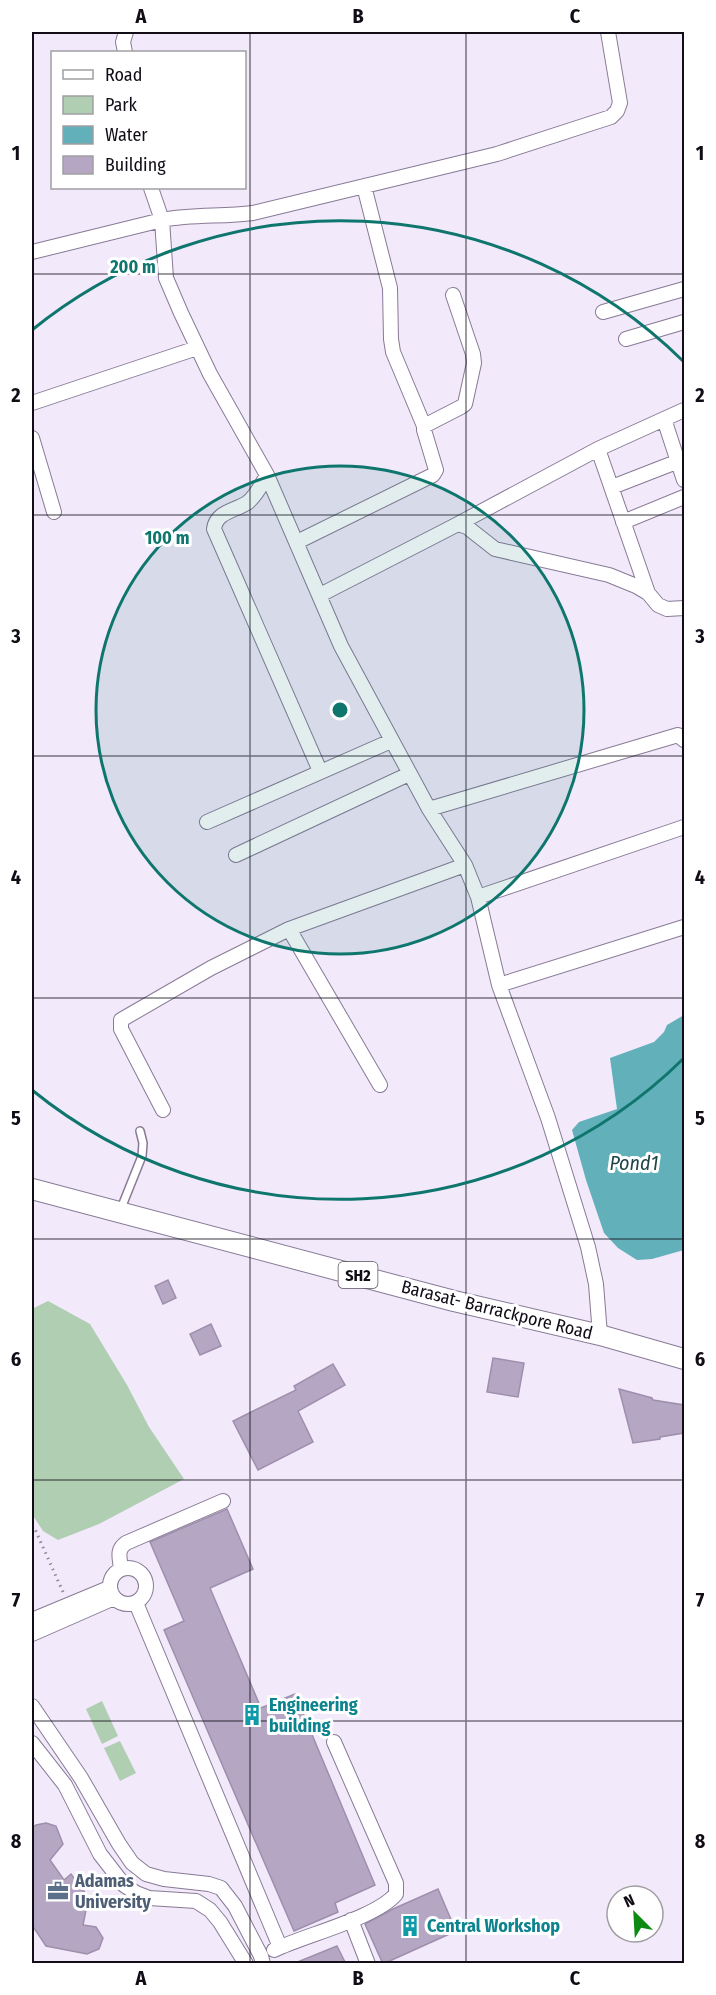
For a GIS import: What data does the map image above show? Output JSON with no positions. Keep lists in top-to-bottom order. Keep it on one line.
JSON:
{"streets":{"main road":["SH2","Barasat- Barrackpore Road"]},"water":["Pond1"],"places":{"building":["Engineering building","Central Workshop"],"office":["Adamas University"]},"legend":["Road","Park","Water","Building"],"north":"top left","grid":{"columns":["A","B","C"],"rows":["1","2","3","4","5","6","7","8"]},"rings":["200 m","100 m"]}
